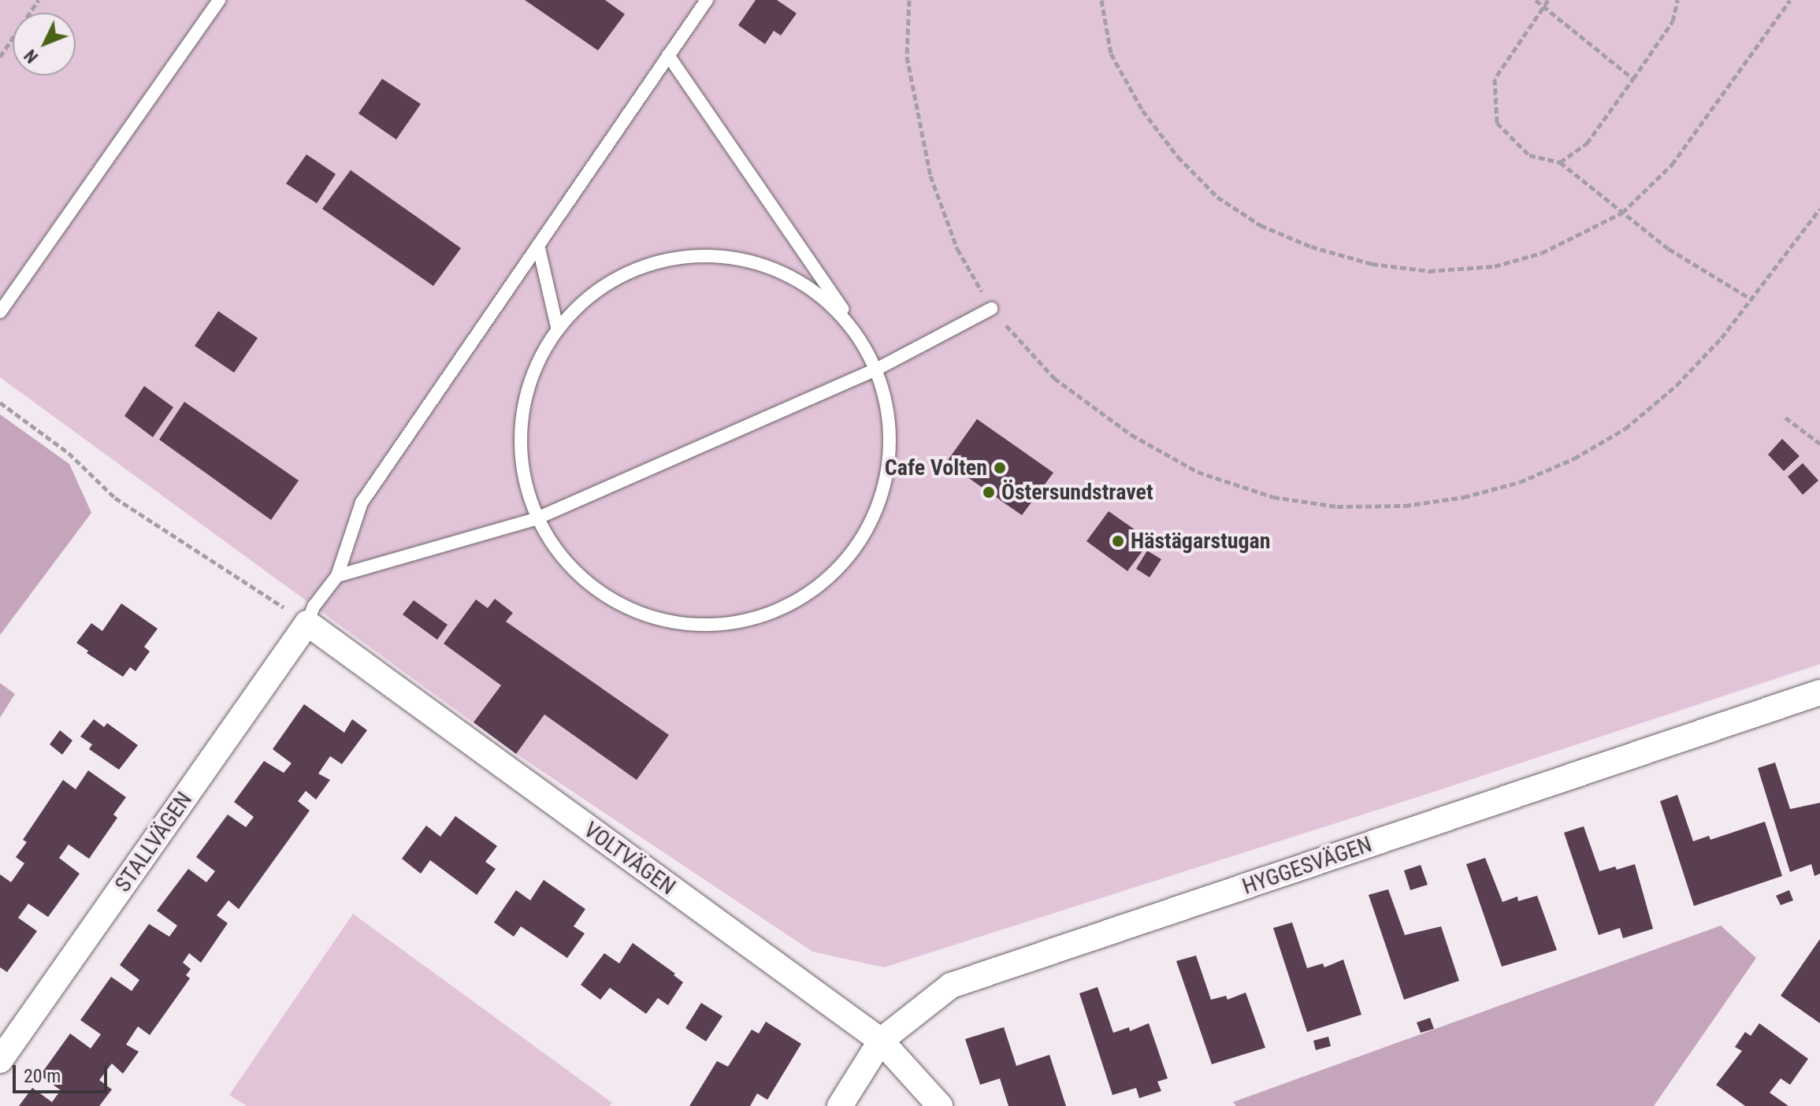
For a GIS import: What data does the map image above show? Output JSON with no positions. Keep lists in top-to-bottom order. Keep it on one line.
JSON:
{"streets":{"street":["STALLVÄGEN","VOLTVÄGEN","HYGGESVÄGEN"]},"crossings":[["STALLVÄGEN","VOLTVÄGEN"],["VOLTVÄGEN","HYGGESVÄGEN"]],"places":["Cafe Volten","Östersundstravet","Hästägarstugan"],"scale_bar":"20 m","north":"bottom left"}
